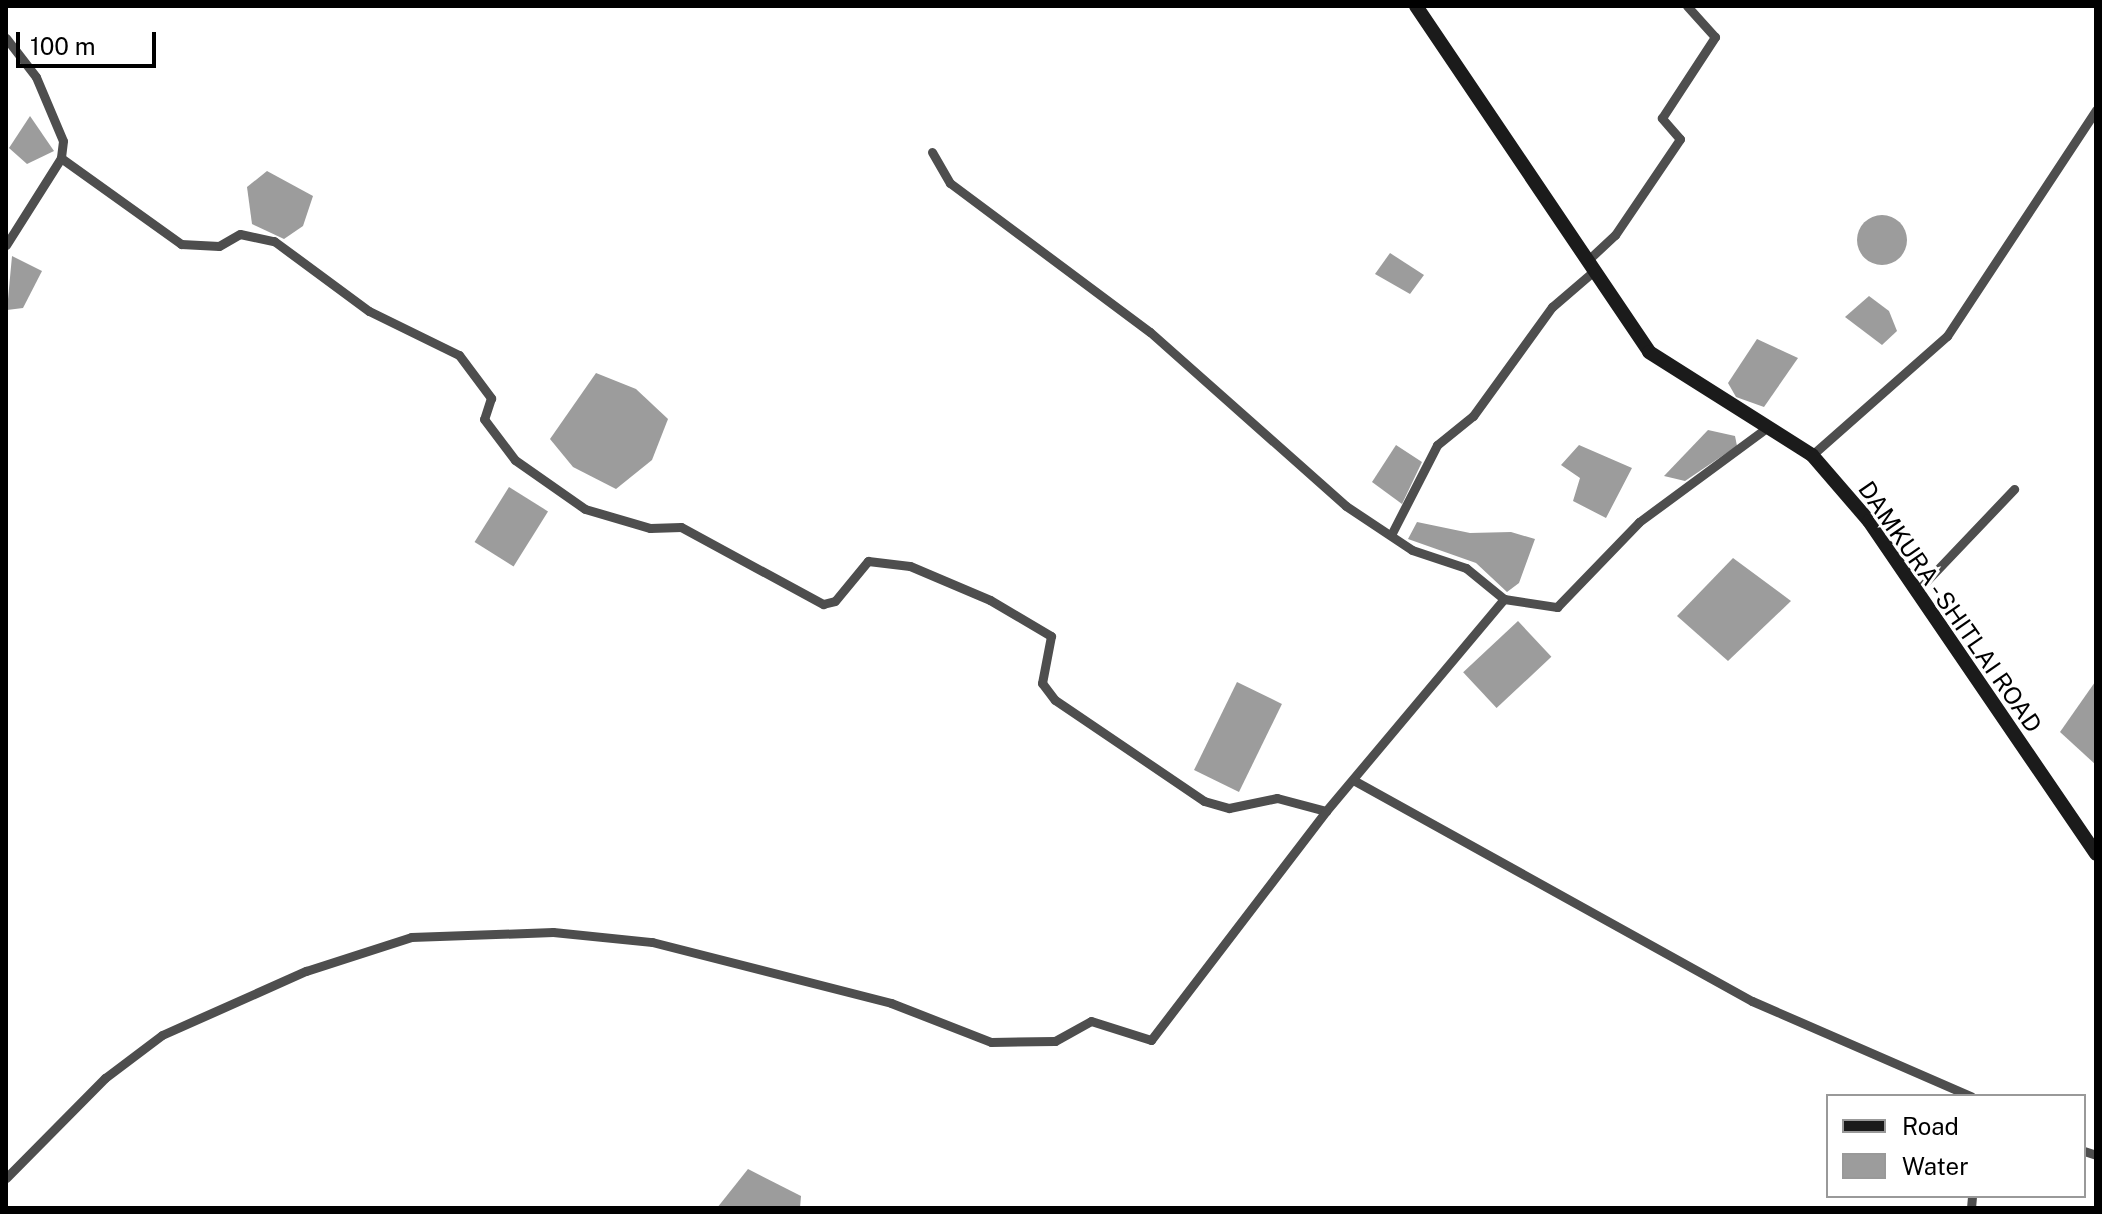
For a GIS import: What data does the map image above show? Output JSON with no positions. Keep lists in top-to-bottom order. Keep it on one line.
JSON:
{"streets":{"street":["DAMKURA - SHITLAI ROAD"]},"legend":["Road","Water"],"scale_bar":"100 m"}
